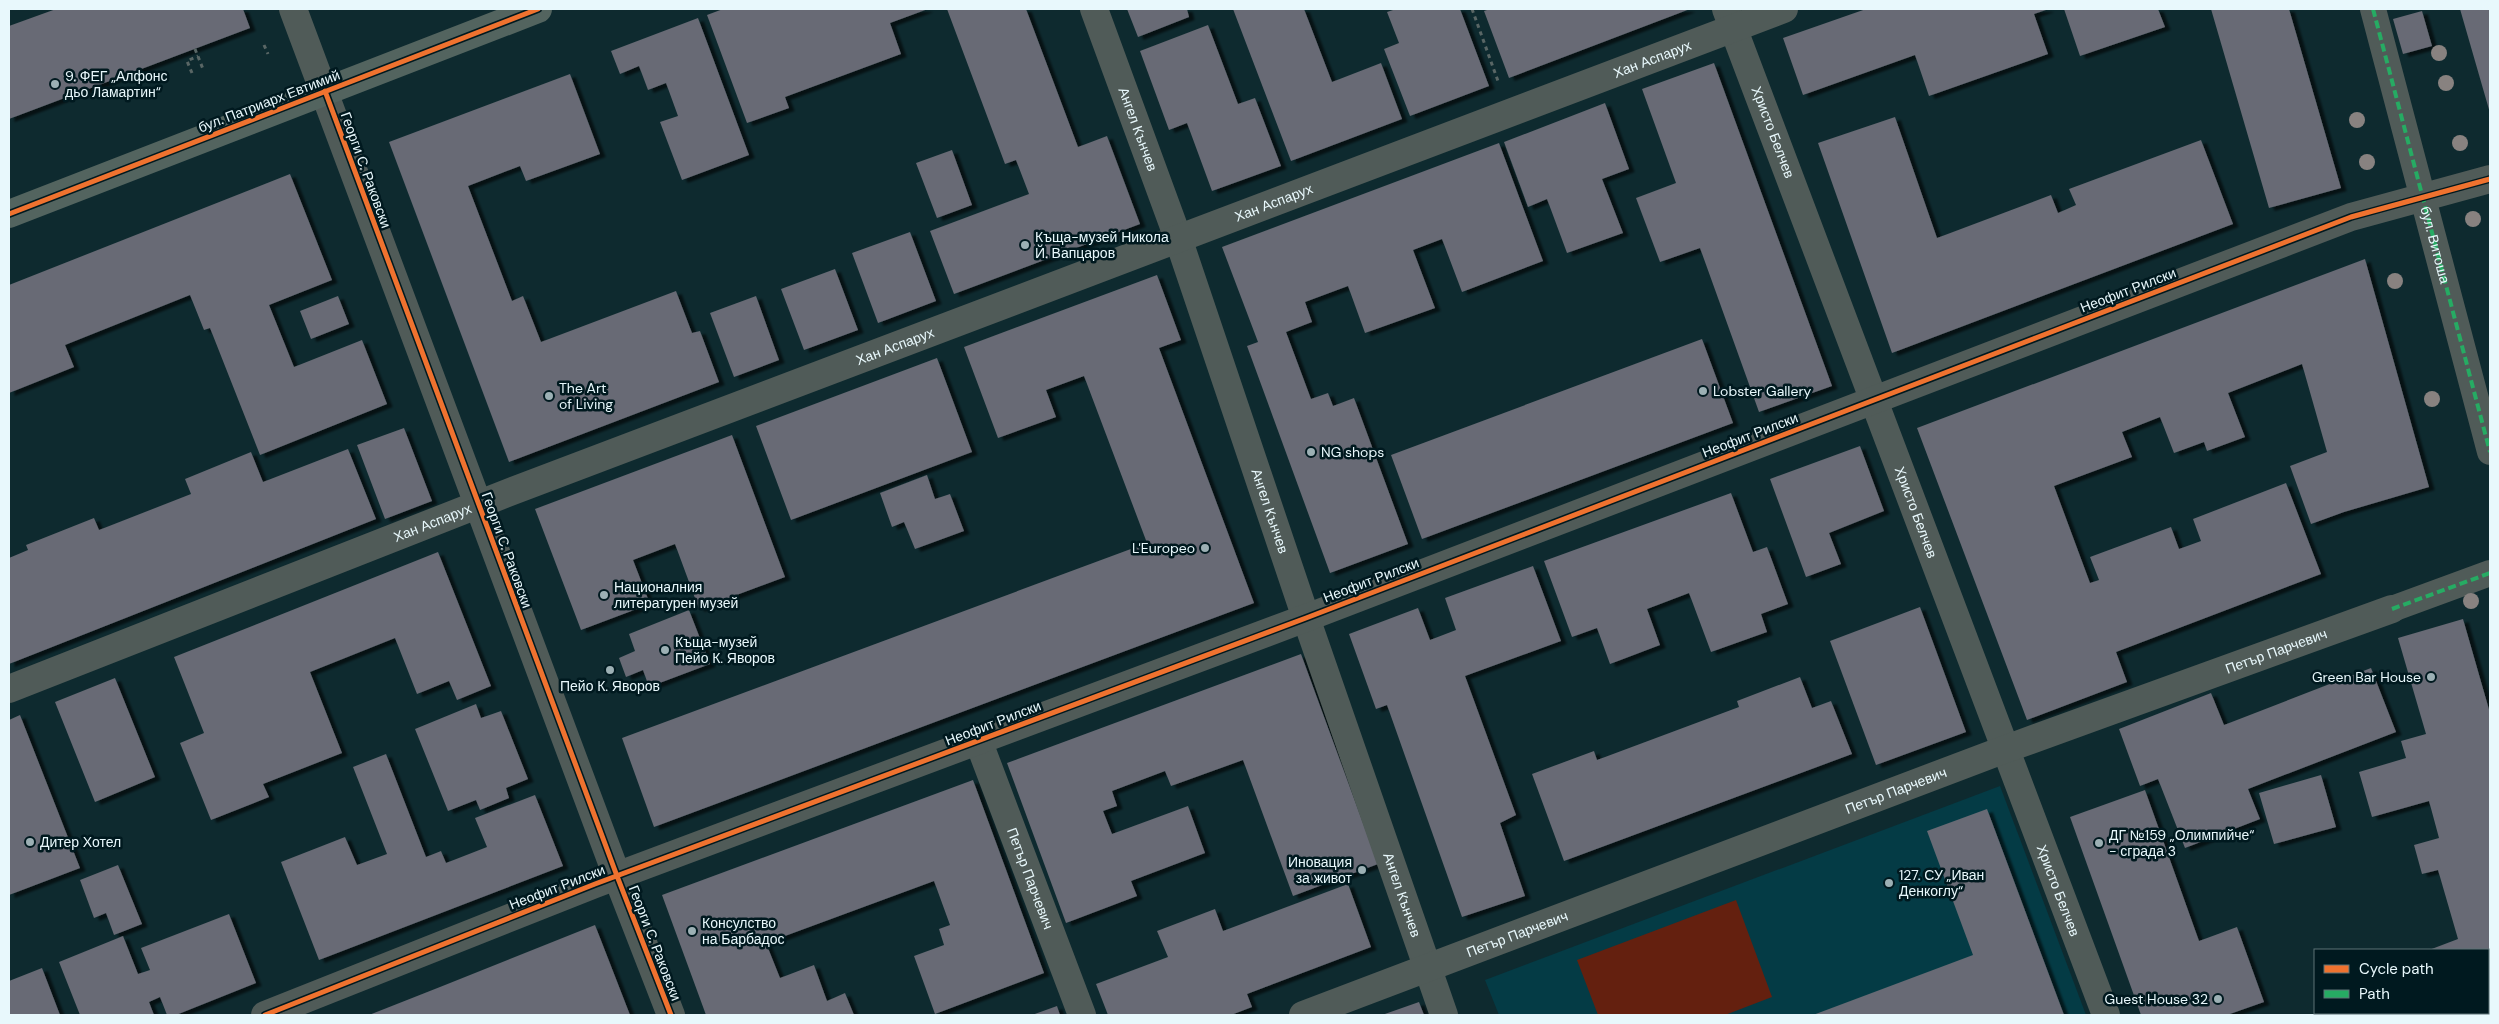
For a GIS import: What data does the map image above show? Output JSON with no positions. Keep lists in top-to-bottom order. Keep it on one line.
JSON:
{"streets":{"main road":["бул. Патриарх Евтимий"],"street":["Хан Аспарух","Ангел Кънчев","Христо Белчев","Георги С. Раковски","бул. Витоша","Неофит Рилски","Петър Парчевич"]},"crossings":[["Хан Аспарух","Ангел Кънчев"],["Хан Аспарух","Христо Белчев"],["Хан Аспарух","Георги С. Раковски"],["бул. Патриарх Евтимий","Георги С. Раковски"],["Ангел Кънчев","Неофит Рилски"],["Ангел Кънчев","Петър Парчевич"],["Христо Белчев","Неофит Рилски"],["Христо Белчев","Петър Парчевич"],["Георги С. Раковски","Неофит Рилски"],["бул. Витоша","Неофит Рилски"],["Неофит Рилски","Петър Парчевич"]],"places":["9. ФЕГ „Алфонс дьо Ламартин“","Къща-музей Никола Й. Вапцаров","Lobster Gallery","The Art of Living","NG shops","L'Europeo","Националния литературен музей","Къща-музей Пейо К. Яворов","Пейо К. Яворов","Green Bar House","Дитер Хотел","ДГ №159 „Олимпийче“ - сграда 3","Иновация за живот","127. СУ „Иван Денкоглу“","Консулство на Барбадос","Guest House 32"],"legend":["Cycle path","Path"]}
